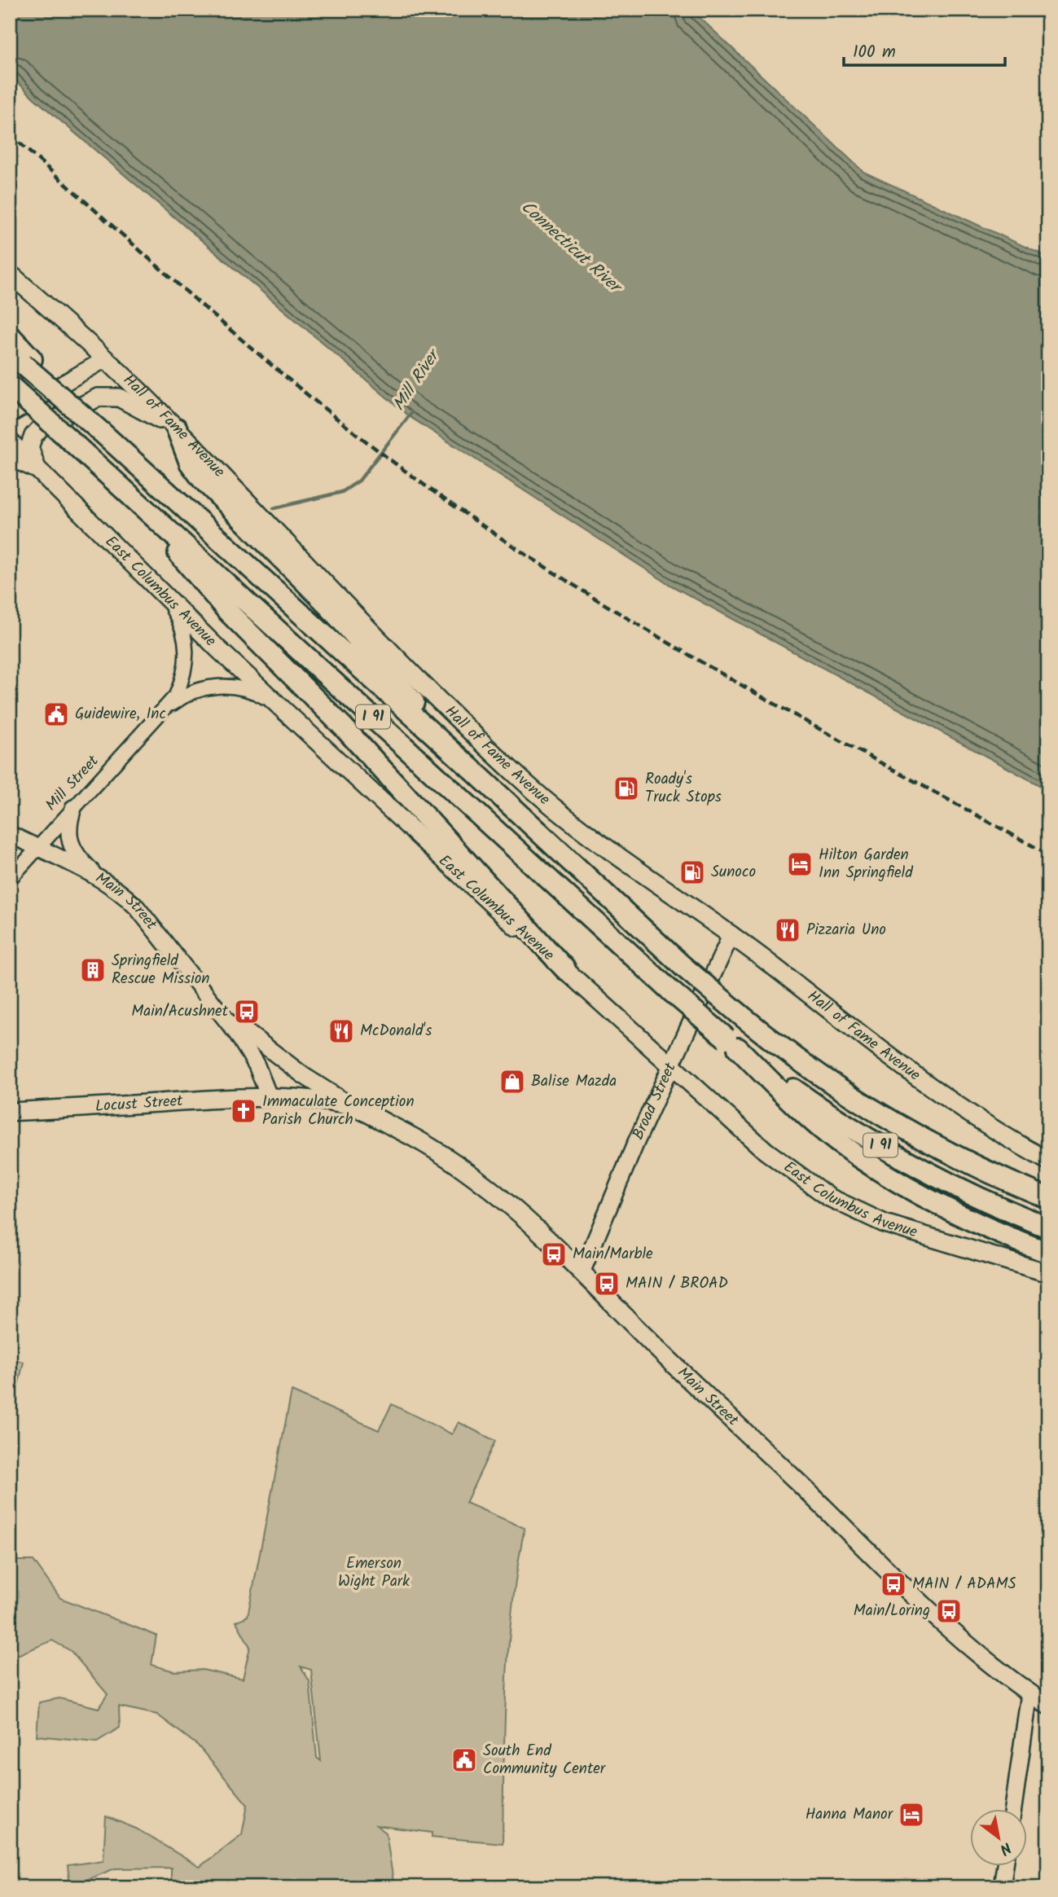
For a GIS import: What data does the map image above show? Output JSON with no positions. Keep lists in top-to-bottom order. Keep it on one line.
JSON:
{"streets":{"highway":["I 91"],"main road":["Hall of Fame Avenue","East Columbus Avenue","Main Street","Broad Street","Locust Street"],"street":["Mill Street"]},"crossings":[["Hall of Fame Avenue","Broad Street"],["East Columbus Avenue","Mill Street"],["East Columbus Avenue","Broad Street"],["Mill Street","Main Street"],["Main Street","Broad Street"],["Main Street","Locust Street"]],"water":["Connecticut River","Mill River"],"parks":["Emerson Wight Park"],"places":{"public building":["Guidewire, Inc","South End Community Center"],"fuel station":["Roady's Truck Stops","Sunoco"],"hotel":["Hilton Garden Inn Springfield","Hanna Manor"],"restaurant":["Pizzaria Uno","McDonald's"],"building":["Springfield Rescue Mission"],"bus stop":["Main/Acushnet","Main/Marble","MAIN / BROAD","MAIN / ADAMS","Main/Loring"],"shop":["Balise Mazda"],"church":["Immaculate Conception Parish Church"]},"scale_bar":"100 m","north":"bottom right"}
